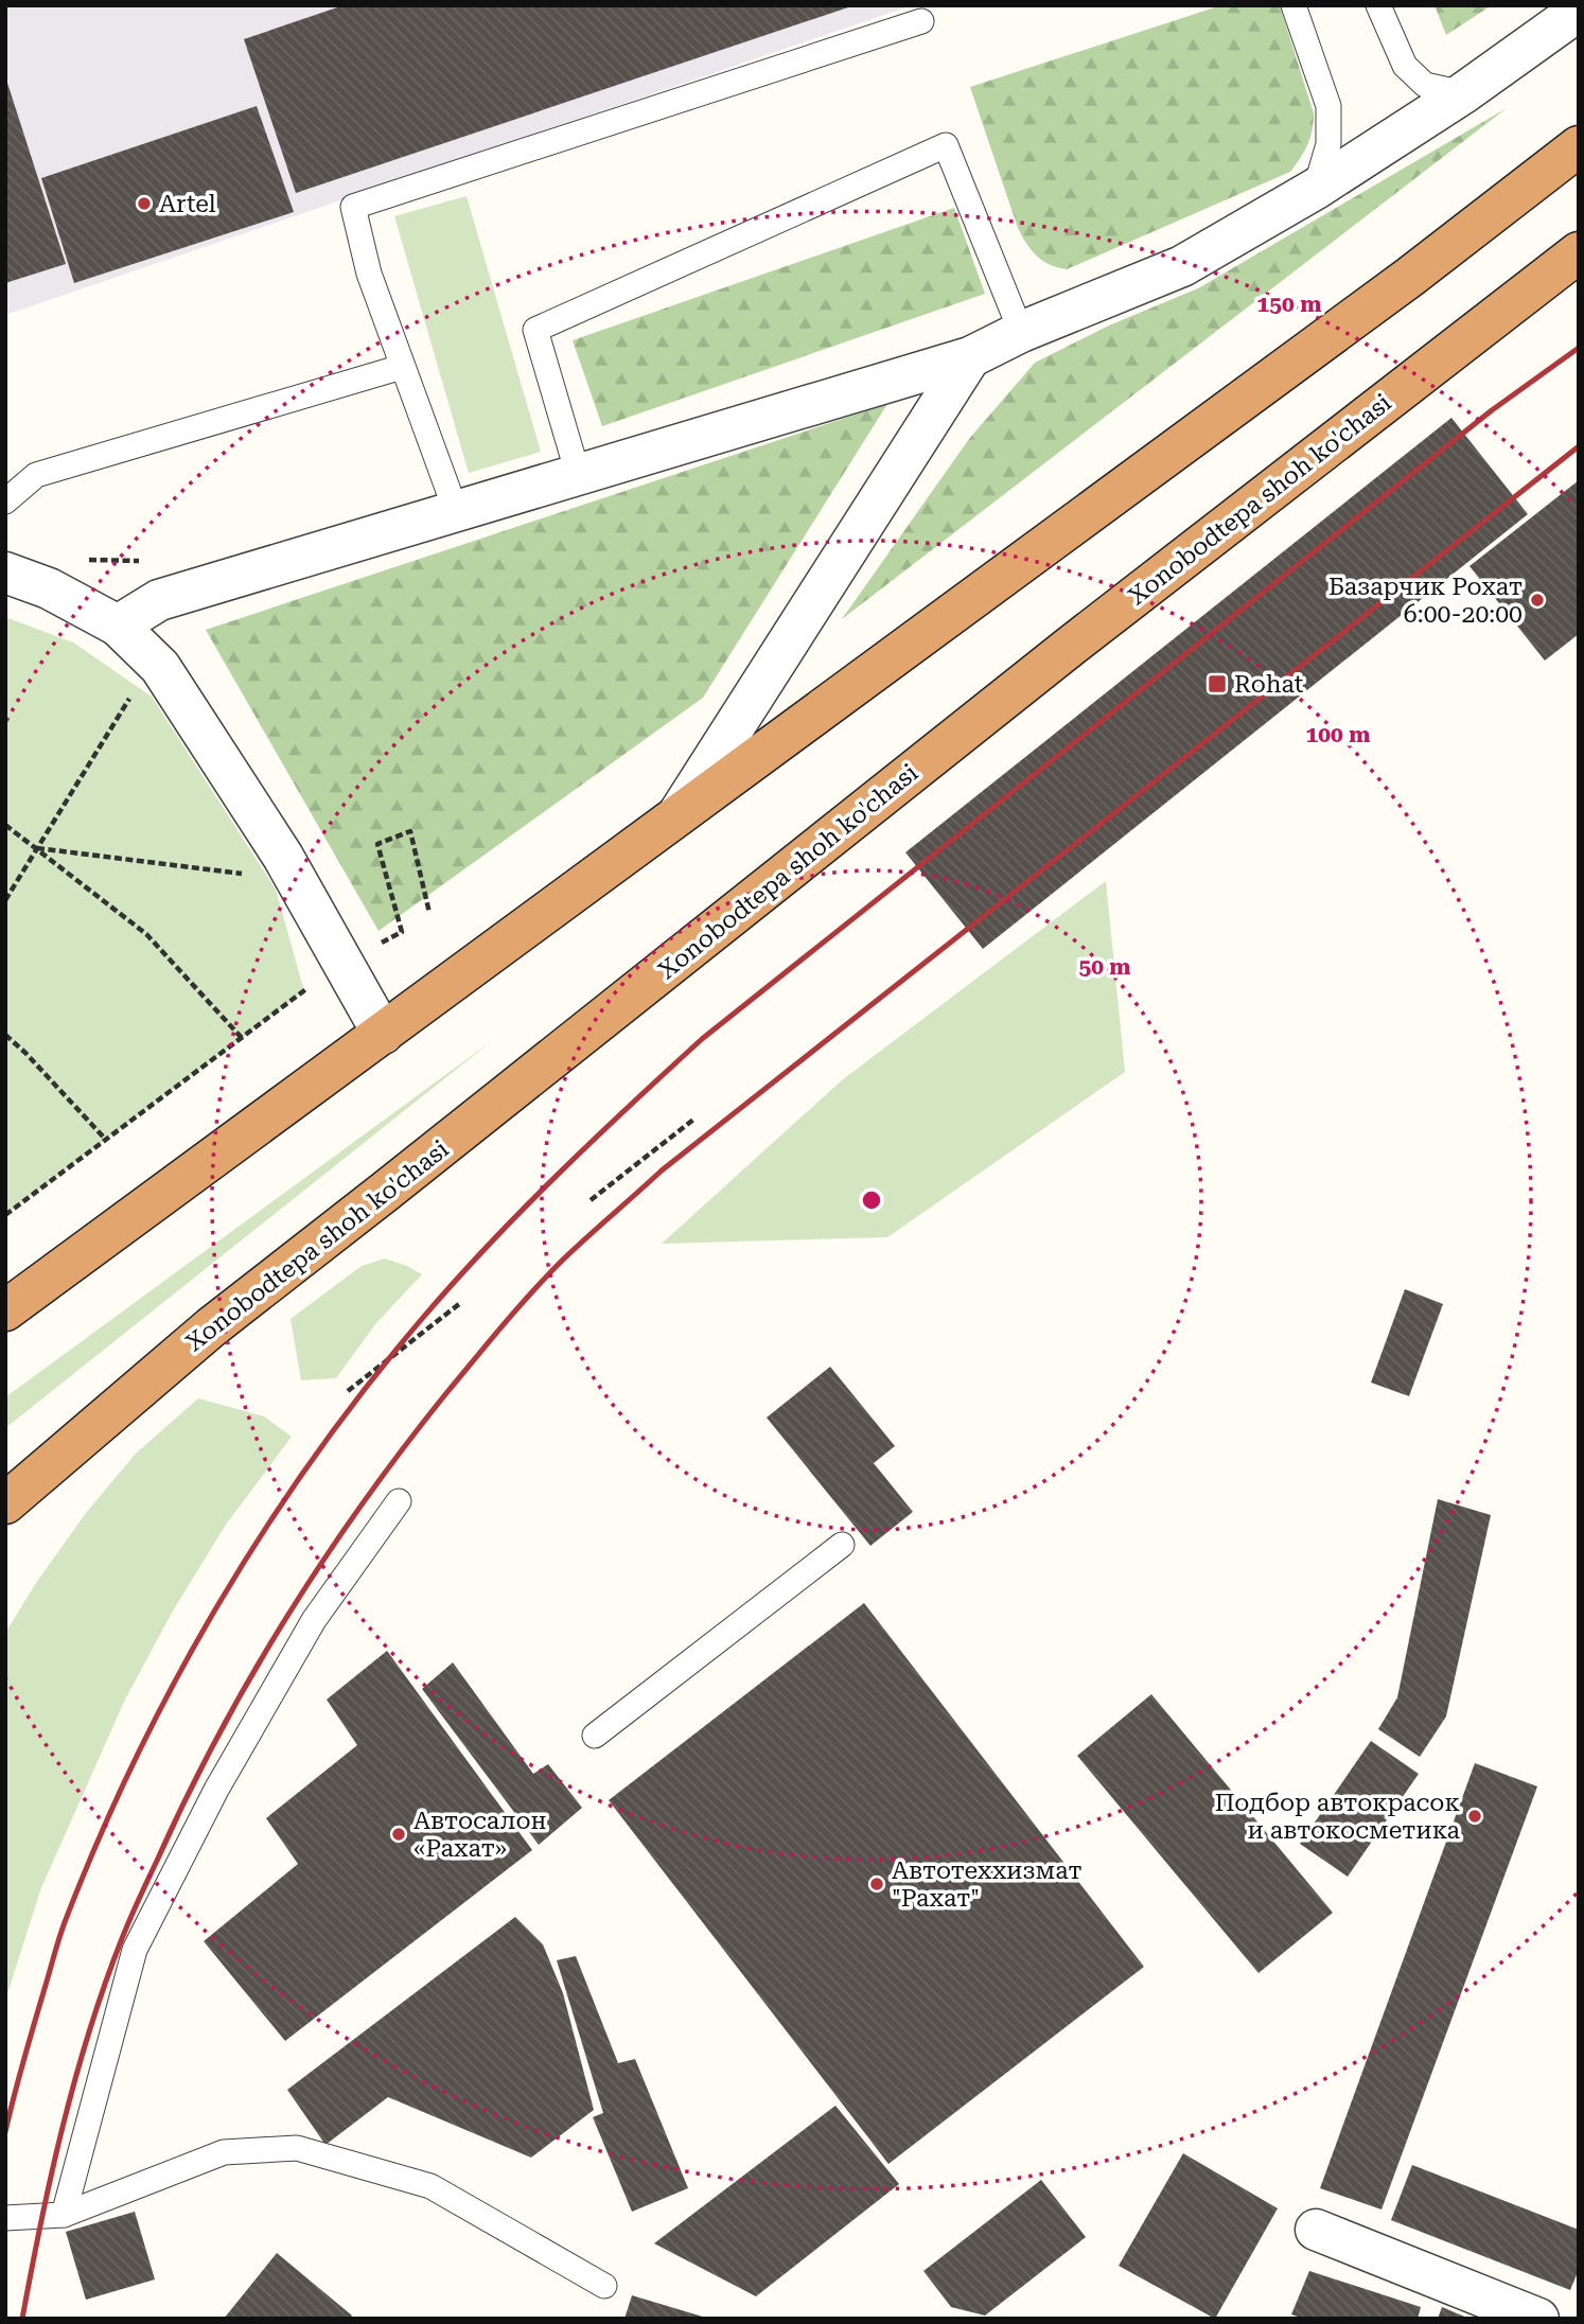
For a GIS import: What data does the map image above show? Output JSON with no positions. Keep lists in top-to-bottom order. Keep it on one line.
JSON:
{"streets":{"highway":["Xonobodtepa shoh ko'chasi"]},"places":{"other":["Artel","Базарчик Рохат 6:00-20:00","Подбор автокрасок и автокосметика","Автосалон «Рахат»","Автотеххизмат \"Рахат\""],"transit":["Rohat"]},"rings":["150 m","100 m","50 m"]}
